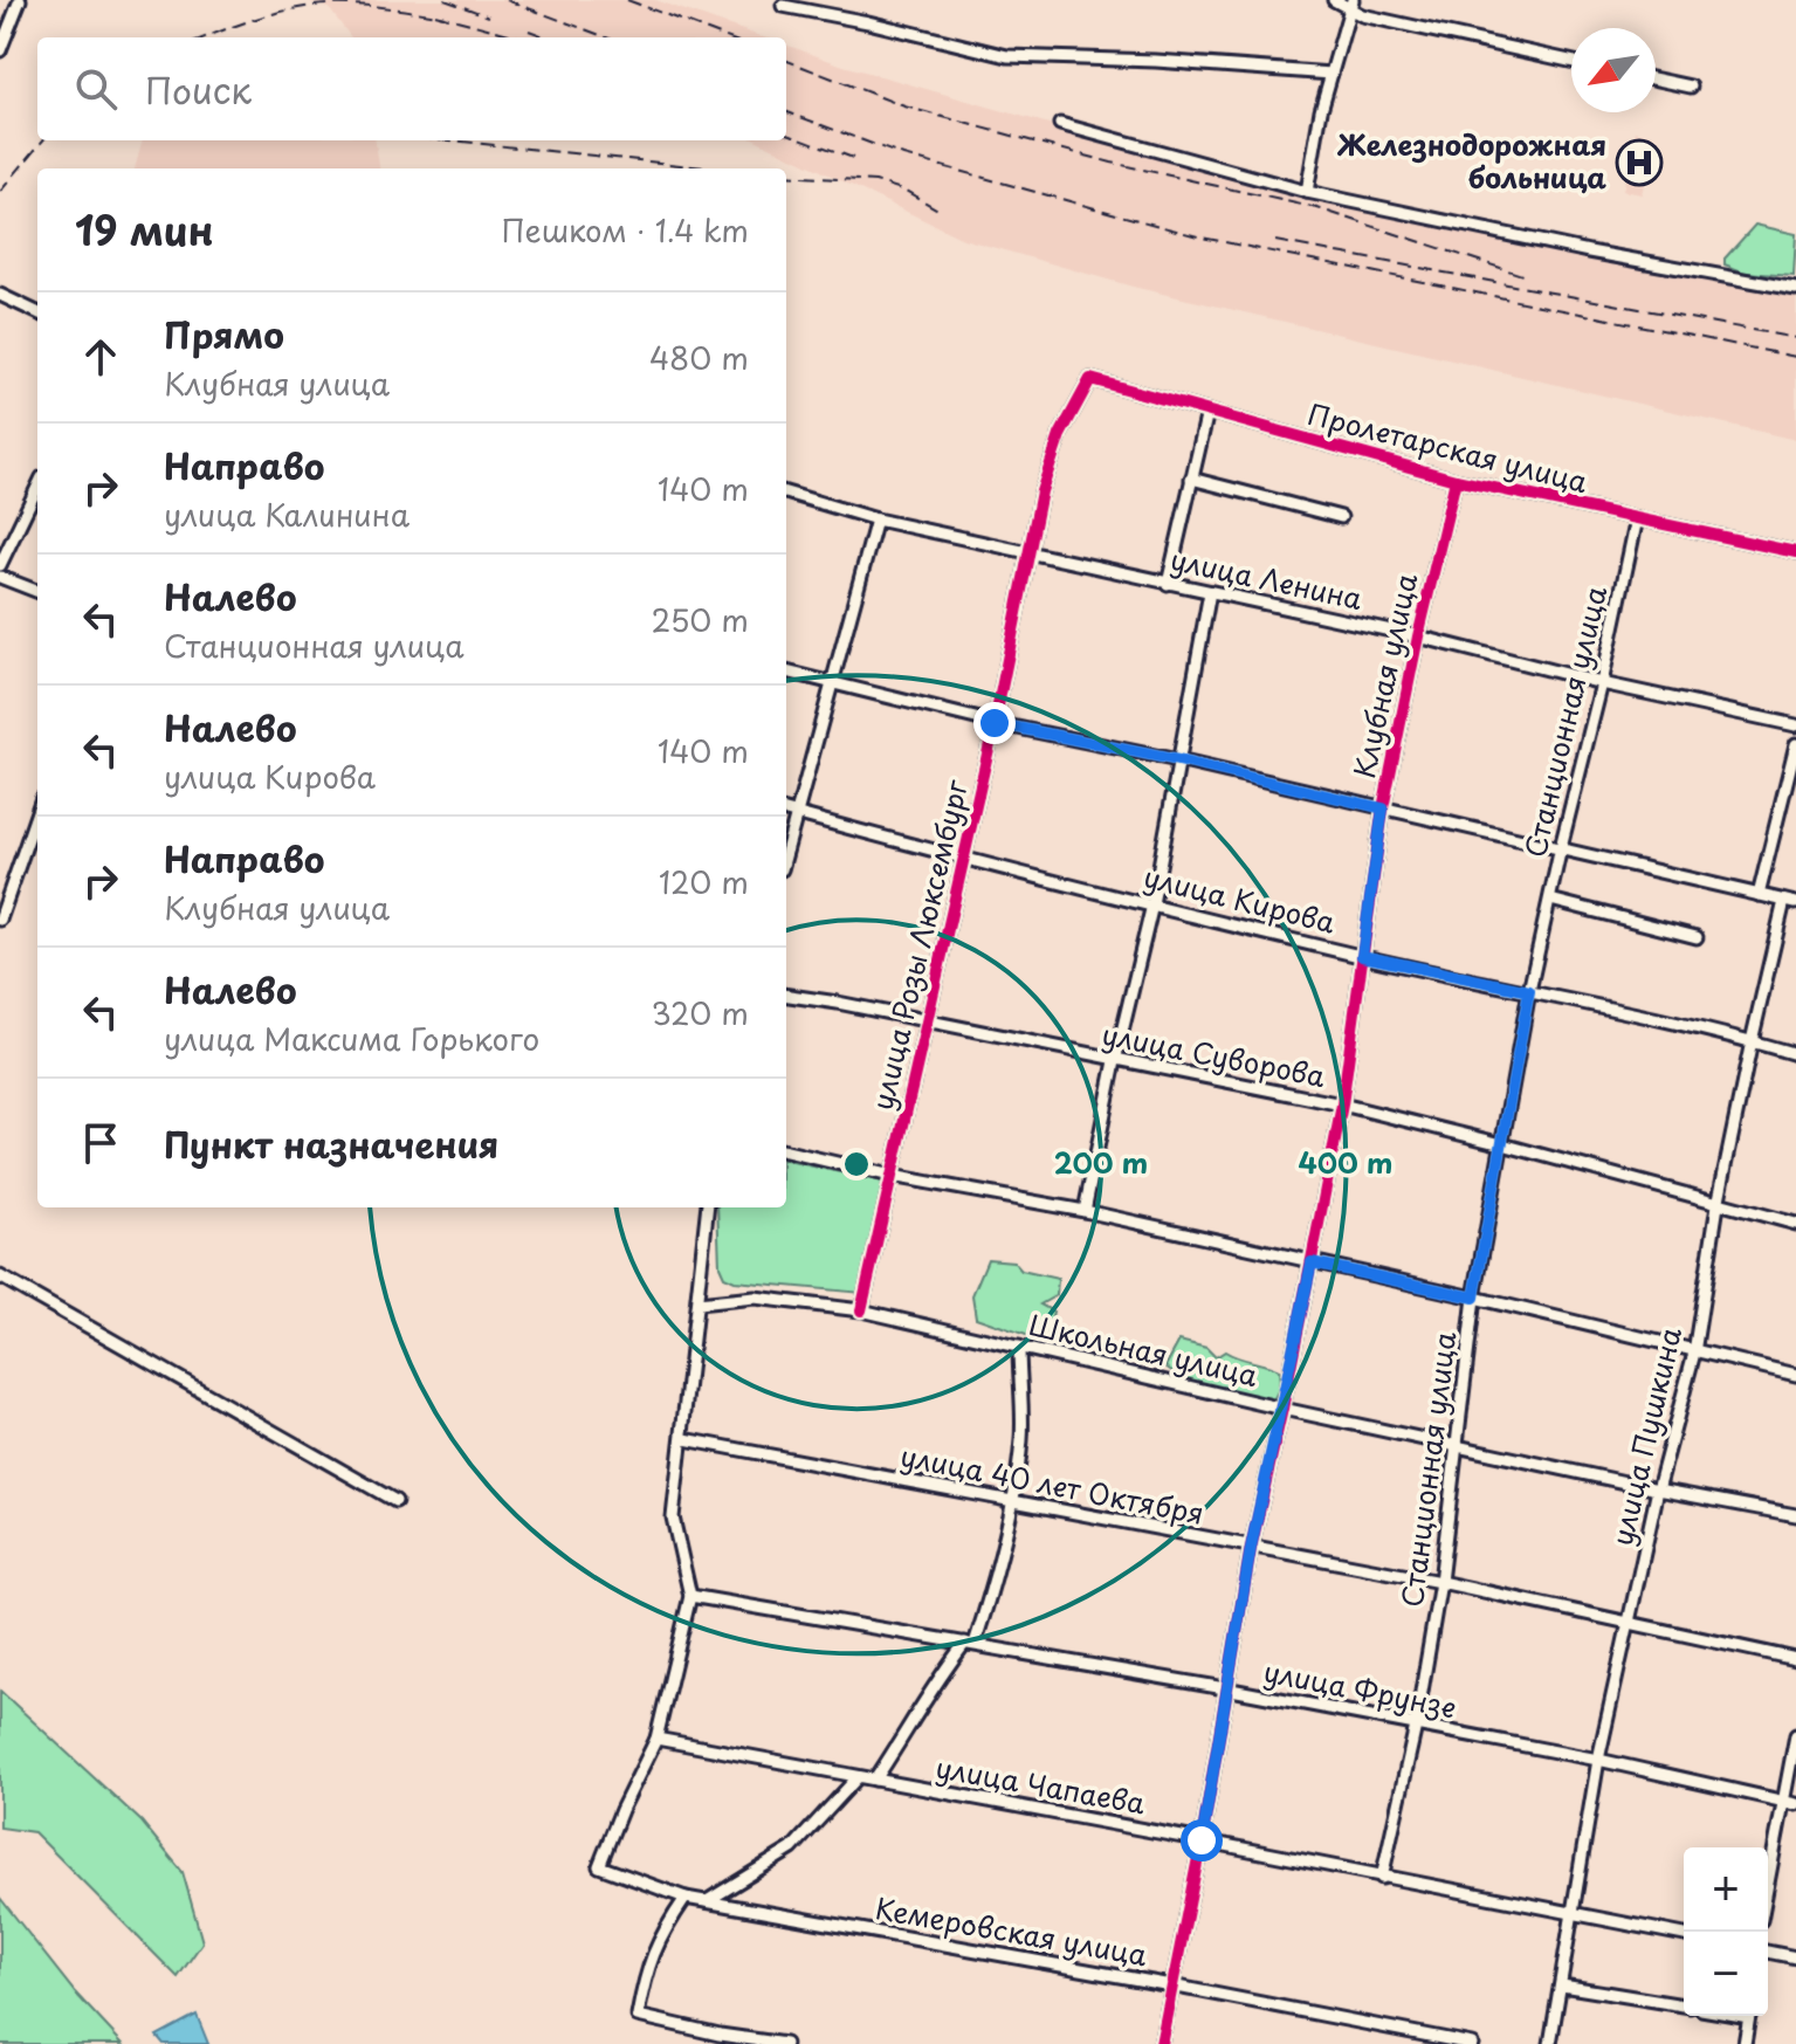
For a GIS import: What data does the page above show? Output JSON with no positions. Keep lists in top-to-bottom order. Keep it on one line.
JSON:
{"streets":{"street":["Пролетарская улица","улица Ленина","Клубная улица","Станционная улица","улица Кирова","улица Розы Люксембург","улица Суворова","Школьная улица","улица Пушкина","улица 40 лет Октября","улица Фрунзе","улица Чапаева","Кемеровская улица"]},"crossings":[["Пролетарская улица","Клубная улица"],["Пролетарская улица","Станционная улица"],["Пролетарская улица","улица Розы Люксембург"],["улица Ленина","Клубная улица"],["улица Ленина","Станционная улица"],["улица Ленина","улица Розы Люксембург"],["Клубная улица","улица Кирова"],["Клубная улица","улица Суворова"],["Клубная улица","Школьная улица"],["Клубная улица","улица 40 лет Октября"],["Клубная улица","улица Фрунзе"],["Клубная улица","улица Чапаева"],["Клубная улица","Кемеровская улица"],["Станционная улица","улица Кирова"],["Станционная улица","улица Суворова"],["Станционная улица","Школьная улица"],["Станционная улица","улица 40 лет Октября"],["Станционная улица","улица Фрунзе"],["Станционная улица","улица Чапаева"],["улица Кирова","улица Розы Люксембург"],["улица Кирова","улица Пушкина"],["улица Розы Люксембург","улица Суворова"],["улица Розы Люксембург","Школьная улица"],["улица Суворова","улица Пушкина"],["Школьная улица","улица Пушкина"],["улица Пушкина","улица 40 лет Октября"],["улица Пушкина","улица Фрунзе"],["улица Пушкина","улица Чапаева"],["улица Чапаева","Кемеровская улица"]],"places":{"hospital":["Железнодорожная больница"]},"north":"bottom left","page":{"search":"Поиск","heading":["19 мин","Пешком · 1.4 km"],"list":[["Прямо","Клубная улица","480 m"],["Направо","улица Калинина","140 m"],["Налево","Станционная улица","250 m"],["Налево","улица Кирова","140 m"],["Направо","Клубная улица","120 m"],["Налево","улица Максима Горького","320 m"],"Пункт назначения"],"map_buttons":["+","−"]},"rings":["200 m","400 m"]}
